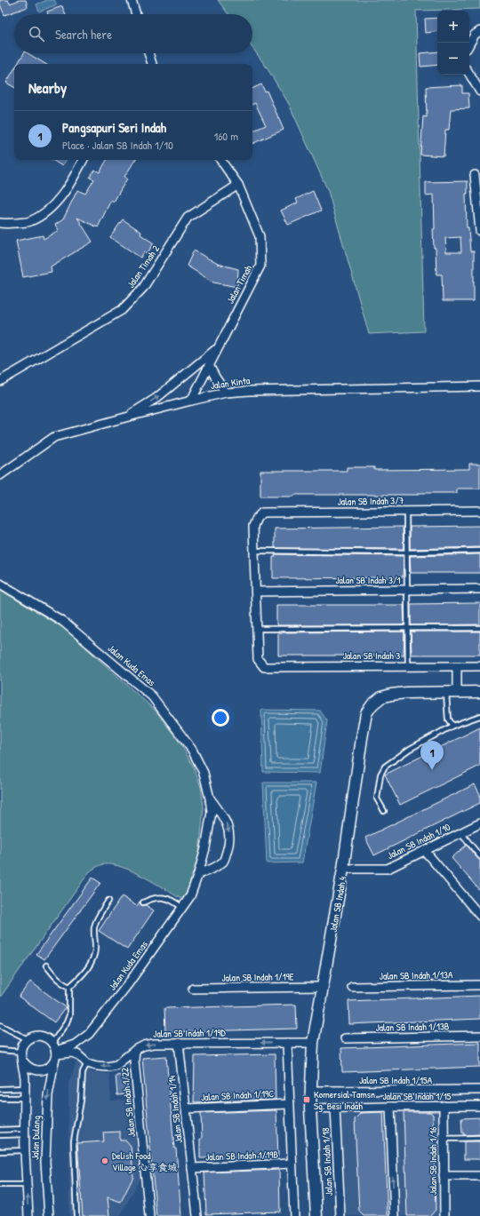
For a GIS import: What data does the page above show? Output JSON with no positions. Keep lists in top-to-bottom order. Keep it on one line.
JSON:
{"streets":{"street":["Jalan Timah 2","Jalan Timah","Jalan Kinta","Jalan SB Indah 3/7","Jalan SB Indah 3/1","Jalan SB Indah 3","Jalan Kuda Emas","Jalan SB Indah 1/10","Jalan SB Indah 4","Jalan SB Indah 1/13A","Jalan SB Indah 1/19E","Jalan SB Indah 1/13B","Jalan SB Indah 1/19D","Jalan SB Indah 1/15A","Jalan SB Indah 1/19C","Jalan SB Indah 1/15","Jalan SB Indah 1/22","Jalan SB Indah 1/14","Jalan Dulang","Jalan SB Indah 1/19B","Jalan SB Indah 1/16","Jalan SB Indah 1/18"]},"crossings":[["Jalan Timah 2","Jalan Timah"],["Jalan Timah","Jalan Kinta"],["Jalan Kuda Emas","Jalan SB Indah 1/19D"],["Jalan Kuda Emas","Jalan Dulang"],["Jalan SB Indah 1/10","Jalan SB Indah 4"],["Jalan SB Indah 4","Jalan SB Indah 1/19E"],["Jalan SB Indah 4","Jalan SB Indah 1/19D"],["Jalan SB Indah 4","Jalan SB Indah 1/15A"],["Jalan SB Indah 4","Jalan SB Indah 1/15"],["Jalan SB Indah 1/19D","Jalan SB Indah 1/22"],["Jalan SB Indah 1/19D","Jalan SB Indah 1/14"],["Jalan SB Indah 1/19D","Jalan Dulang"],["Jalan SB Indah 1/19C","Jalan SB Indah 1/14"],["Jalan SB Indah 1/15","Jalan SB Indah 1/16"],["Jalan SB Indah 1/15","Jalan SB Indah 1/18"],["Jalan SB Indah 1/14","Jalan SB Indah 1/19B"]],"one_way":["Jalan SB Indah 1/19D"],"places":{"transit":["Komersial Tamsn Sg. Besi Indah"],"other":["Delish Food Village 心享食城"]},"page":{"map_buttons":["+","−"],"search":"Search here","heading":"Nearby","list":[{"mark":"1","name":"Pangsapuri Seri Indah","note":"Place · Jalan SB Indah 1/10","value":"160 m"}],"pins":"1"}}
